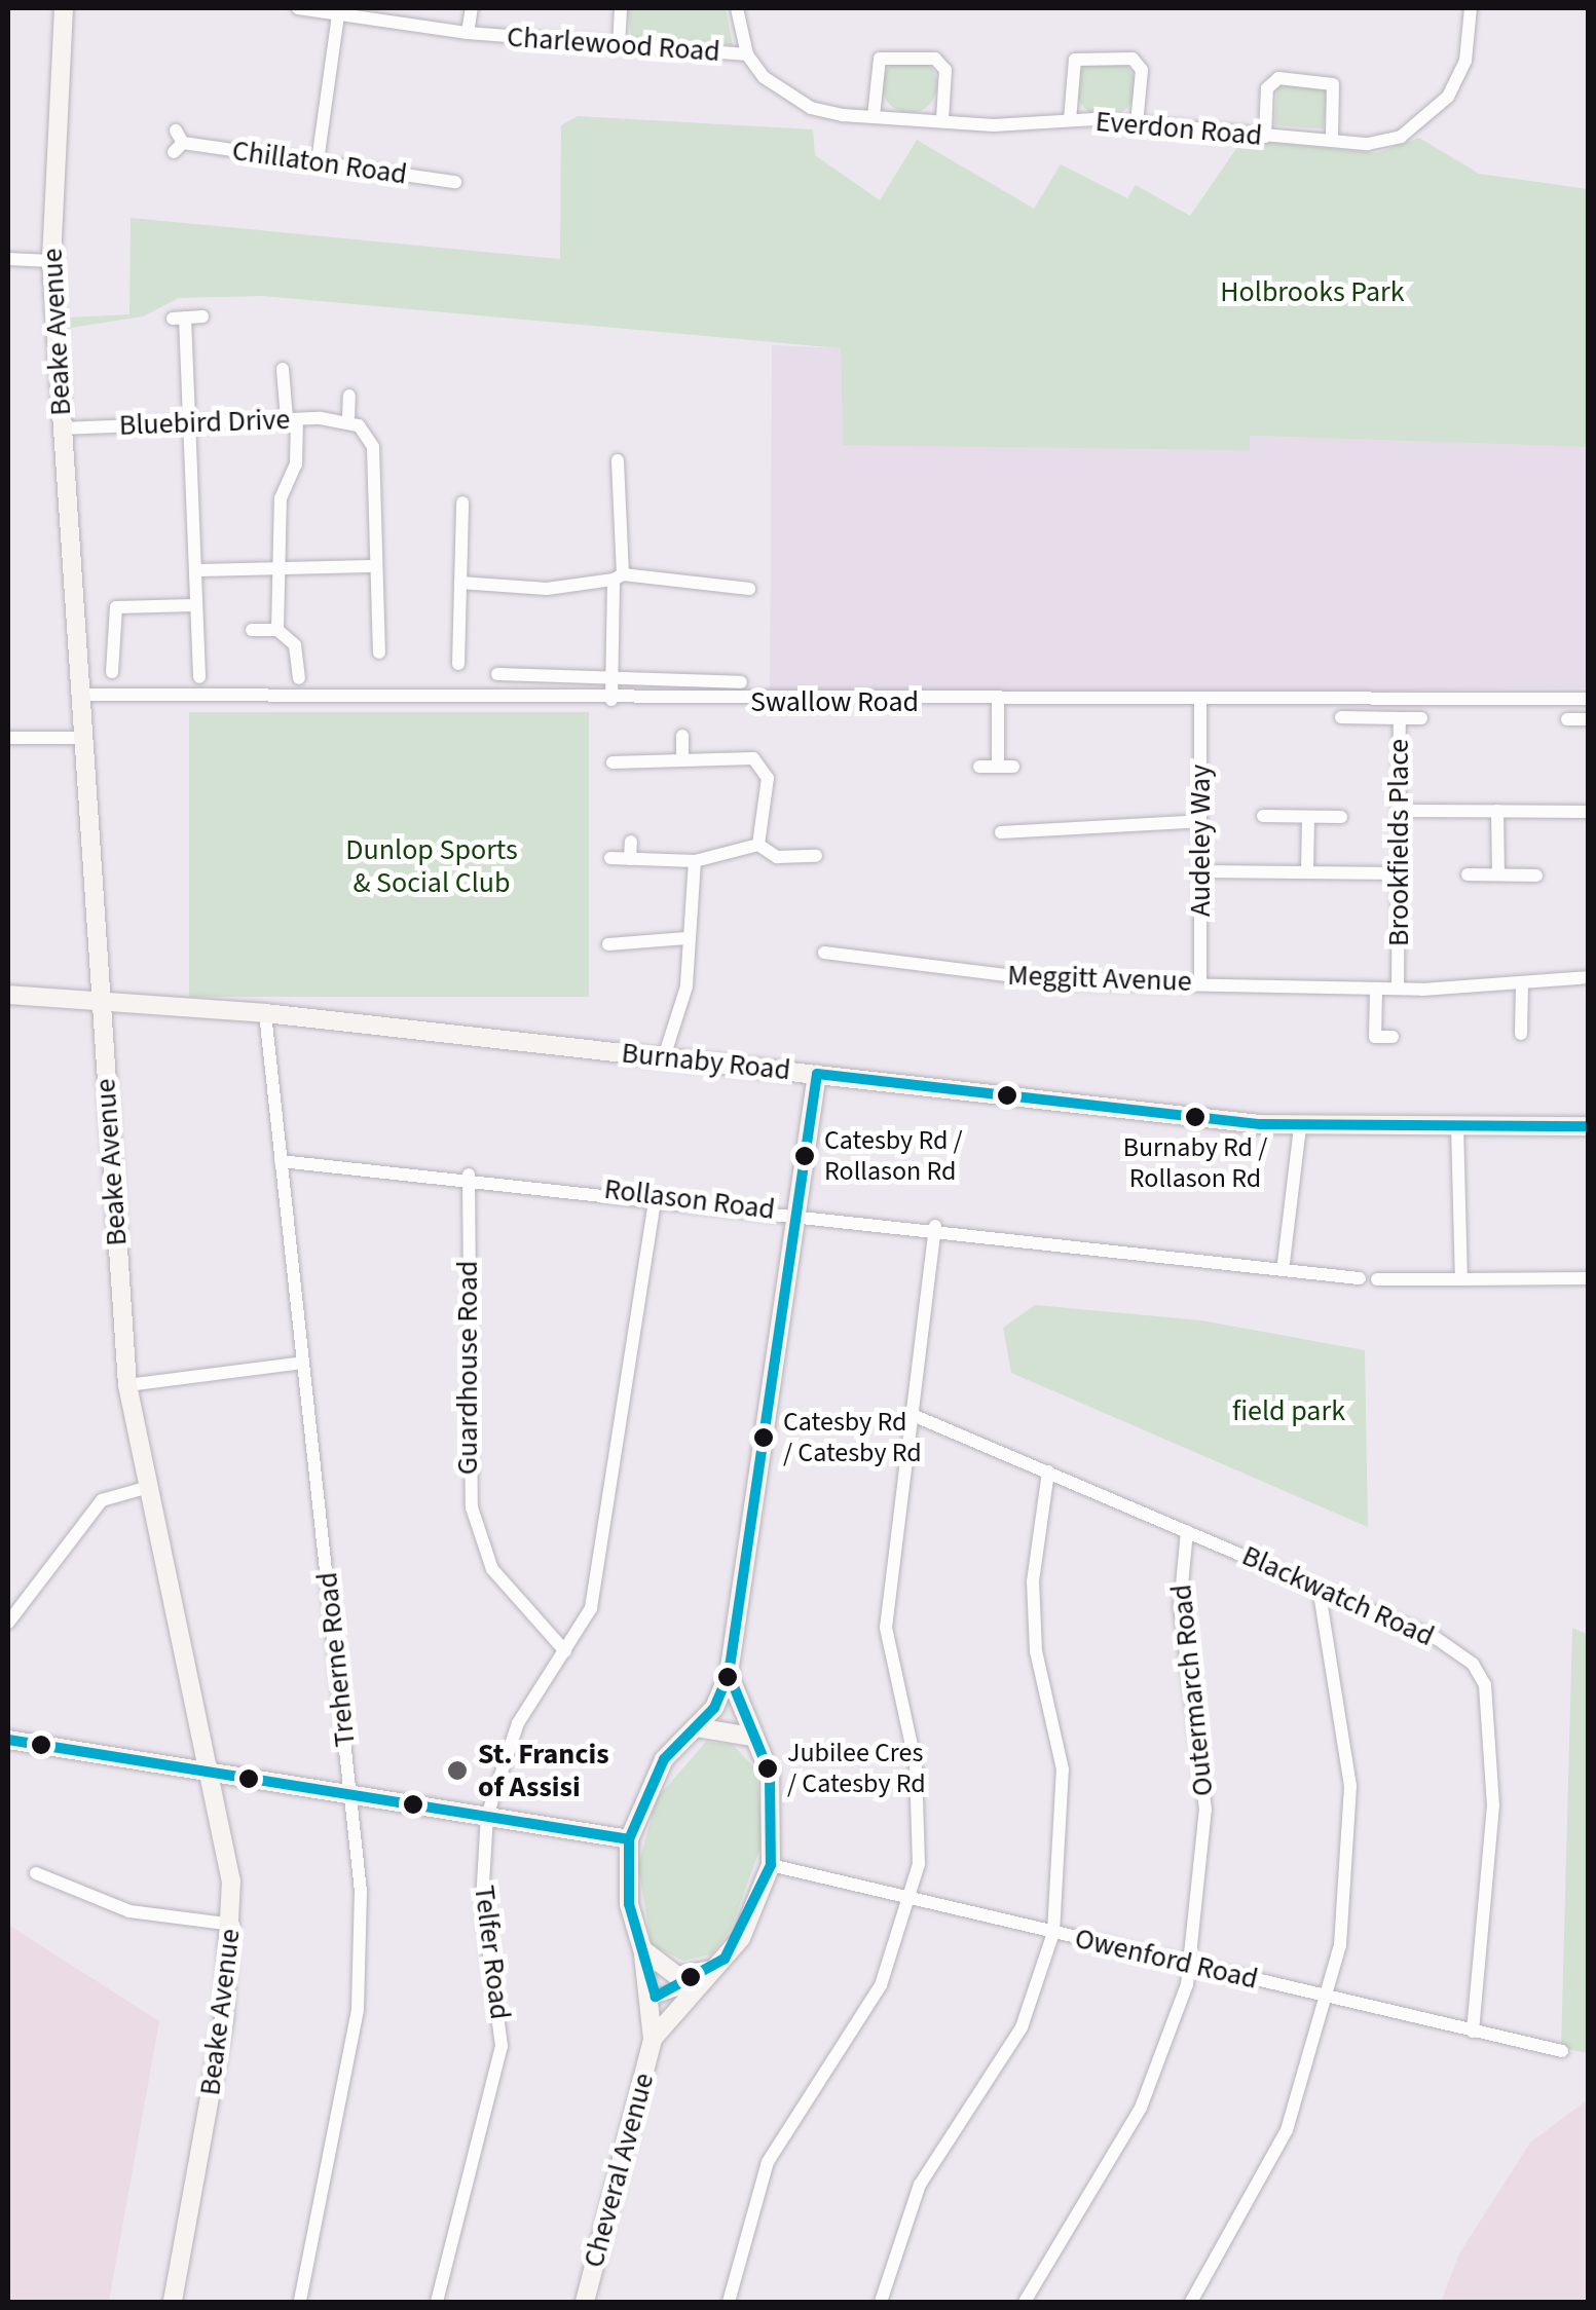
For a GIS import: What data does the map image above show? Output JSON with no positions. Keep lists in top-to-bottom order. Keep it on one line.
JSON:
{"streets":{"street":["Charlewood Road","Everdon Road","Chillaton Road","Beake Avenue","Bluebird Drive","Swallow Road","Audeley Way","Brookfields Place","Meggitt Avenue","Burnaby Road","Rollason Road","Guardhouse Road","Blackwatch Road","Treherne Road","Outermarch Road","Telfer Road","Owenford Road","Cheveral Avenue"]},"crossings":[["Charlewood Road","Everdon Road"],["Beake Avenue","Bluebird Drive"],["Beake Avenue","Swallow Road"],["Beake Avenue","Burnaby Road"],["Swallow Road","Audeley Way"],["Audeley Way","Meggitt Avenue"],["Brookfields Place","Meggitt Avenue"],["Burnaby Road","Treherne Road"],["Rollason Road","Guardhouse Road"],["Rollason Road","Treherne Road"],["Rollason Road","Telfer Road"],["Guardhouse Road","Telfer Road"],["Blackwatch Road","Outermarch Road"],["Blackwatch Road","Owenford Road"],["Outermarch Road","Owenford Road"],["Owenford Road","Cheveral Avenue"]],"parks":["Holbrooks Park","Dunlop Sports & Social Club","field park"],"places":["Burnaby Rd / Rollason Rd","Catesby Rd / Rollason Rd","Catesby Rd / Catesby Rd","Jubilee Cres / Catesby Rd","St. Francis of Assisi"]}
